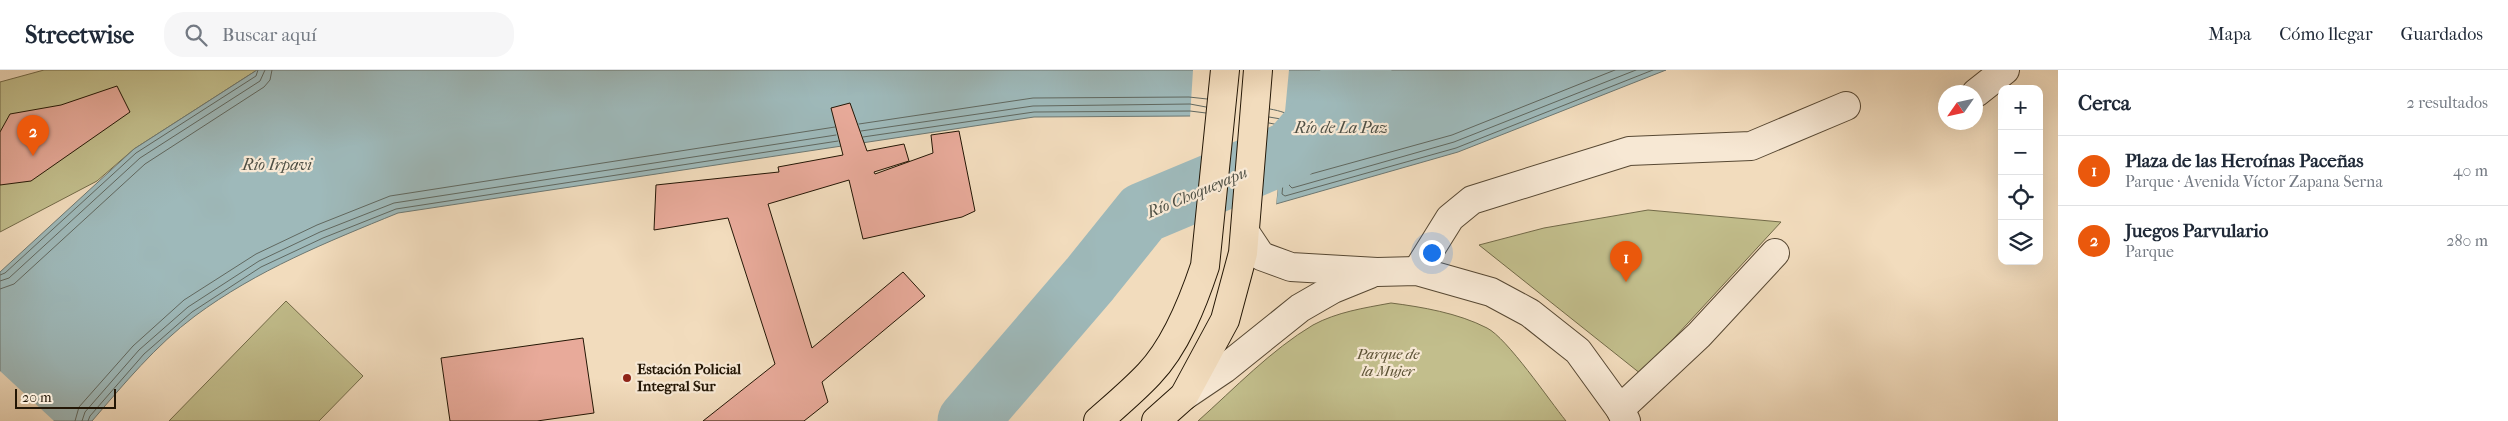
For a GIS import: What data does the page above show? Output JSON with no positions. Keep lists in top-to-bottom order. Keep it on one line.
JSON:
{"water":["Río de La Paz","Río Irpavi","Río Choqueyapu"],"parks":["Parque de la Mujer"],"places":["Estación Policial Integral Sur"],"scale_bar":"20 m","north":"bottom left","page":{"header":"Streetwise","search":"Buscar aquí","nav":["Mapa","Cómo llegar","Guardados"],"heading":["Cerca","2 resultados"],"map_buttons":["+","−"],"pins":["2","1"],"list":[{"mark":"1","name":"Plaza de las Heroínas Paceñas","note":"Parque · Avenida Víctor Zapana Serna","value":"40 m"},{"mark":"2","name":"Juegos Parvulario","note":"Parque","value":"280 m"}],"scale":"20 m"}}
